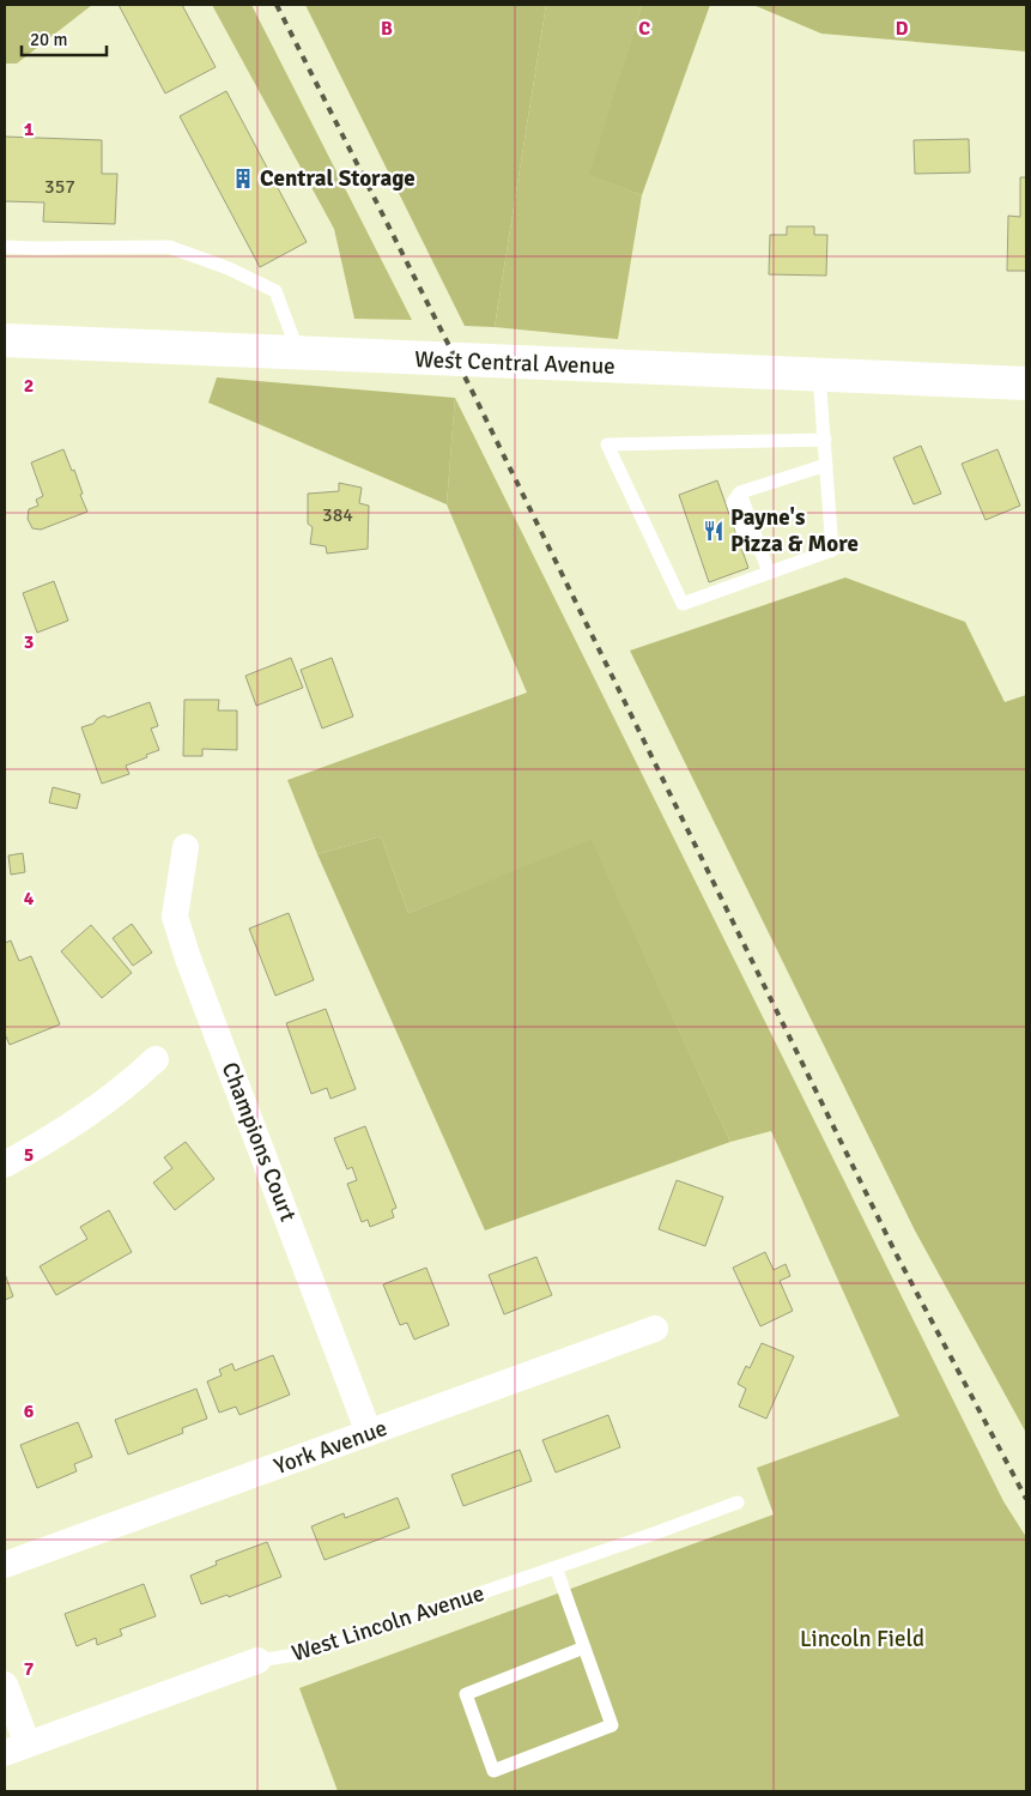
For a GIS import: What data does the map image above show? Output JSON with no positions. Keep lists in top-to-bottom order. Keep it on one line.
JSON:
{"streets":{"main road":["West Central Avenue"],"street":["Champions Court","York Avenue","West Lincoln Avenue"]},"crossings":[["Champions Court","York Avenue"]],"parks":["Lincoln Field"],"places":{"building":["Central Storage"],"restaurant":["Payne's Pizza & More"]},"house_numbers":["357","384"],"scale_bar":"20 m","grid":{"columns":["B","C","D"],"rows":["1","2","3","4","5","6","7"]}}
